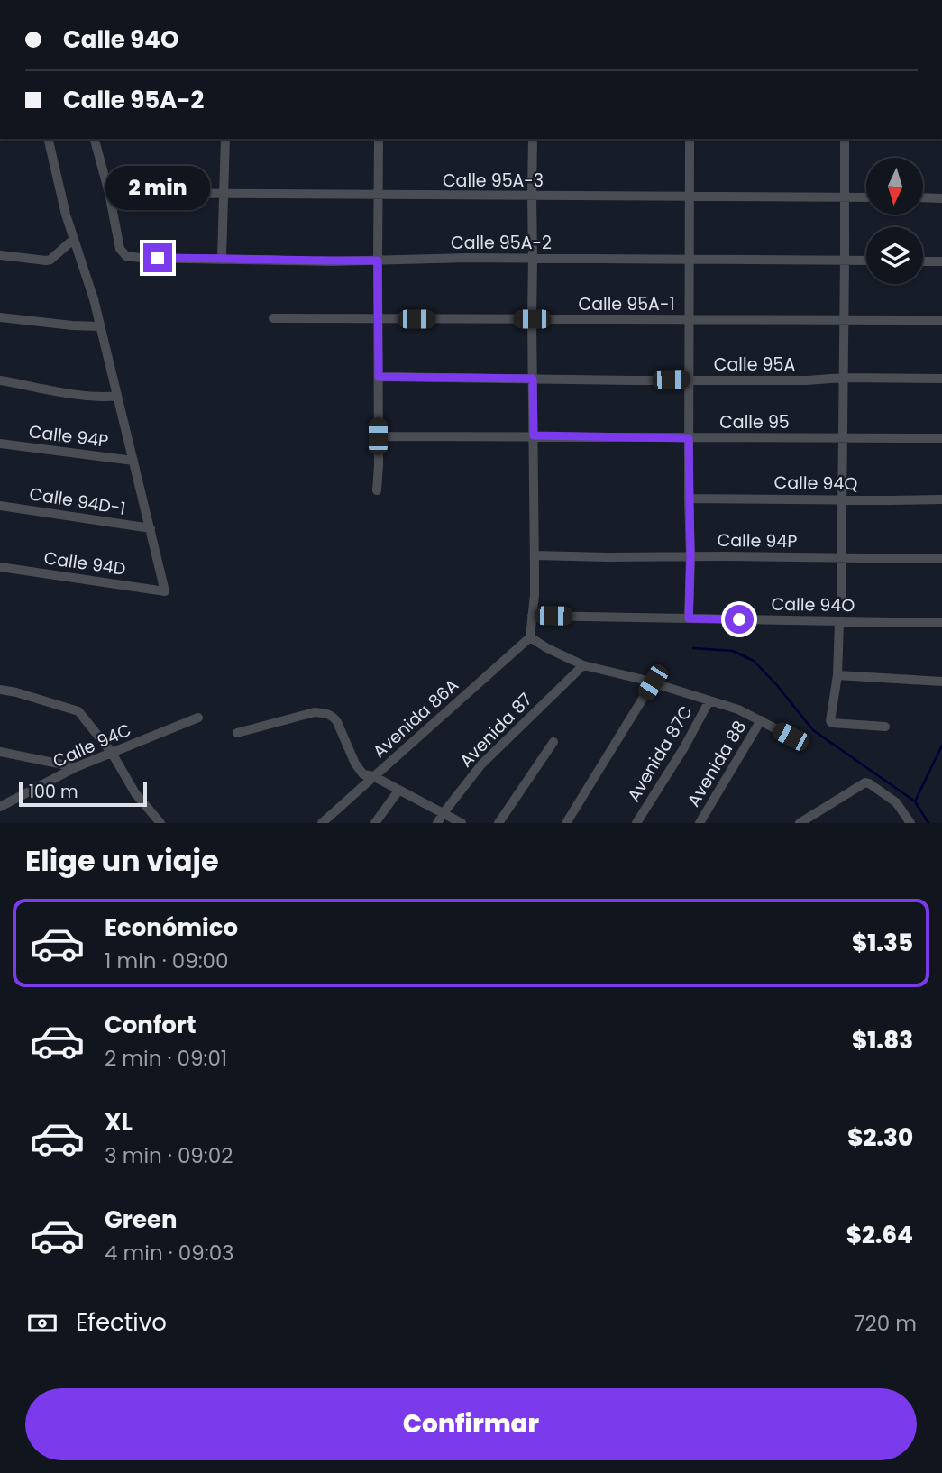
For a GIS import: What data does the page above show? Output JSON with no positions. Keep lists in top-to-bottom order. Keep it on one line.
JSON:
{"streets":{"street":["Calle 95A-3","Calle 95A-2","Calle 95A-1","Calle 95A","Calle 95","Calle 94P","Calle 94Q","Calle 94D-1","Calle 94D","Calle 94O","Avenida 86A","Avenida 87","Calle 94C","Avenida 87C","Avenida 88"]},"crossings":[["Calle 95A-3","Calle 95A-2"],["Calle 94D-1","Calle 94D"]],"scale_bar":"100 m","north":"bottom","page":{"banner":["Calle 94O","Calle 95A-2"],"bubble":"2 min","scale":"100 m","heading":"Elige un viaje","list":[{"name":"Económico","note":"1 min · 09:00","value":"$1.35"},{"name":"Confort","note":"2 min · 09:01","value":"$1.83"},{"name":"XL","note":"3 min · 09:02","value":"$2.30"},{"name":"Green","note":"4 min · 09:03","value":"$2.64"}],"pay":["Efectivo","720 m"],"buttons":"Confirmar"}}
